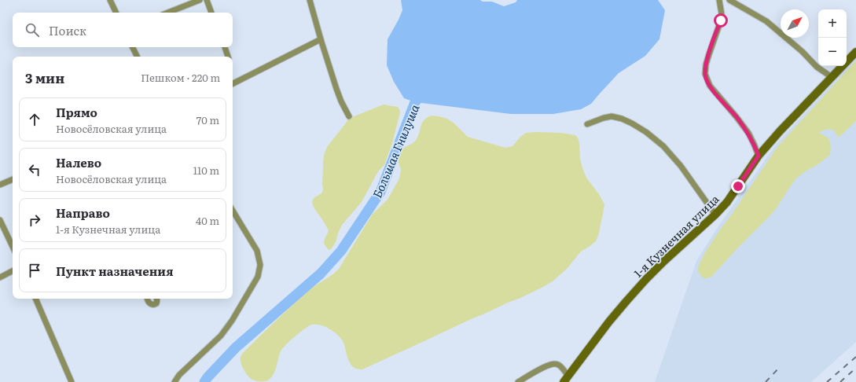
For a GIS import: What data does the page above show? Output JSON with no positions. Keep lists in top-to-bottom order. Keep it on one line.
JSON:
{"streets":{"street":["1-я Кузнечная улица"]},"water":["Большая Гнилуша"],"north":"top right","page":{"map_buttons":["+","−"],"search":"Поиск","heading":["3 мин","Пешком · 220 m"],"list":[["Прямо","Новосёловская улица","70 m"],["Налево","Новосёловская улица","110 m"],["Направо","1-я Кузнечная улица","40 m"],"Пункт назначения"]}}
